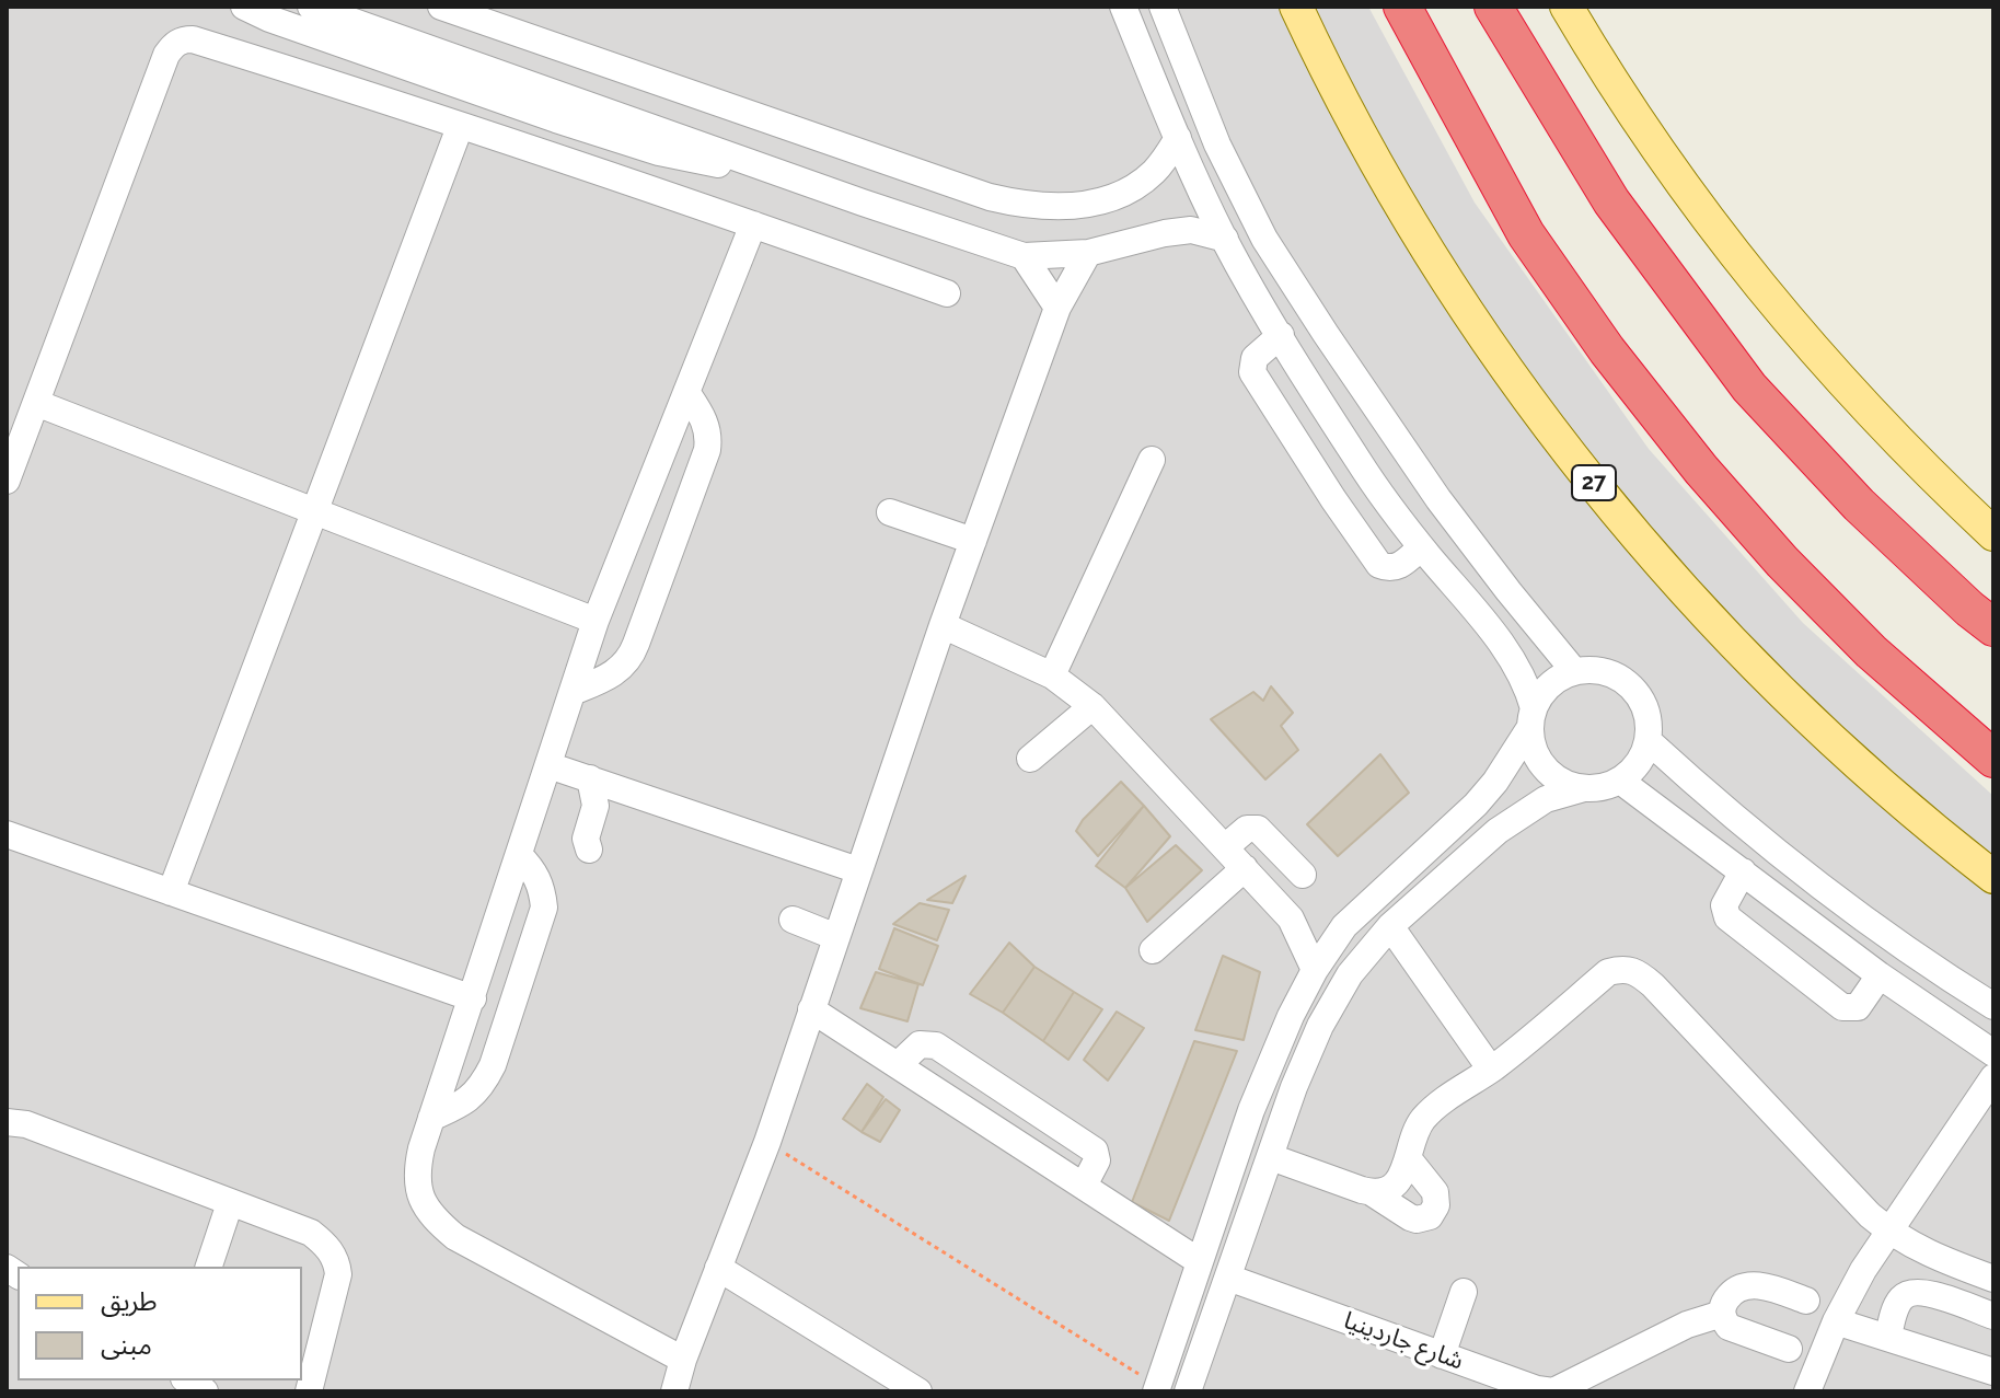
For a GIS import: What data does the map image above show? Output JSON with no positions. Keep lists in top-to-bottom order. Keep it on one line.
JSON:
{"streets":{"main road":["27"],"street":["شارع جاردينيا"]},"legend":["طريق","مبنى"]}
